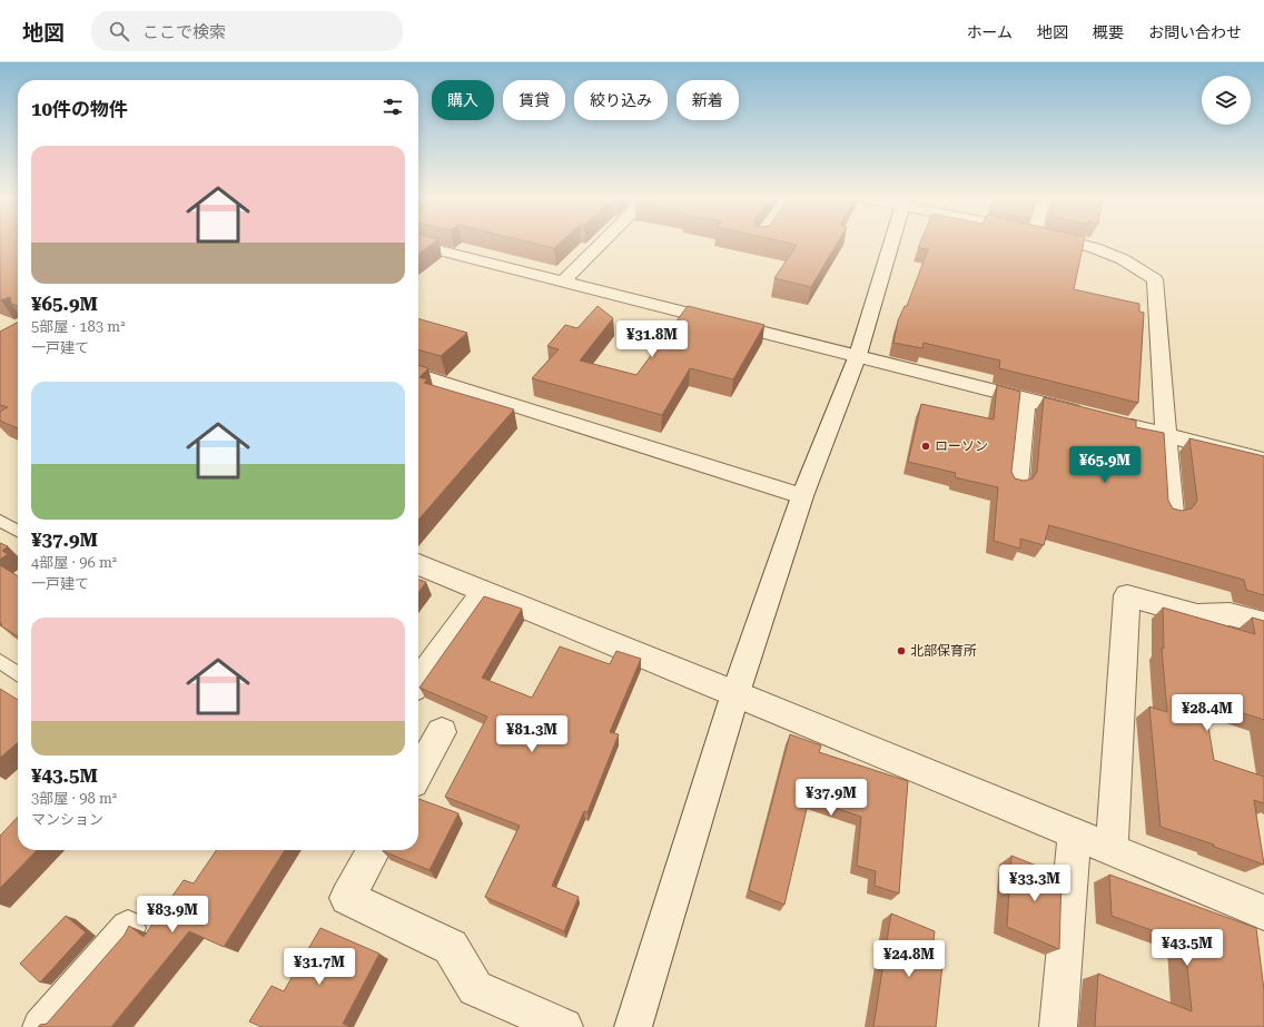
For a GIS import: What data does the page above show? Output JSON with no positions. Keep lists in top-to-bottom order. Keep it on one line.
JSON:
{"places":["ローソン","北部保育所"],"page":{"header":"地図","search":"ここで検索","nav":["ホーム","地図","概要","お問い合わせ"],"chip":["購入","賃貸","絞り込み","新着"],"heading":"10件の物件","list":[{"name":"¥65.9M","note":"5部屋 · 183 m² · 一戸建て"},{"name":"¥37.9M","note":"4部屋 · 96 m² · 一戸建て"},{"name":"¥43.5M","note":"3部屋 · 98 m² · マンション"}],"price":["¥31.8M","¥65.9M","¥28.4M","¥81.3M","¥37.9M","¥33.3M","¥83.9M","¥43.5M","¥24.8M","¥31.7M"]}}
